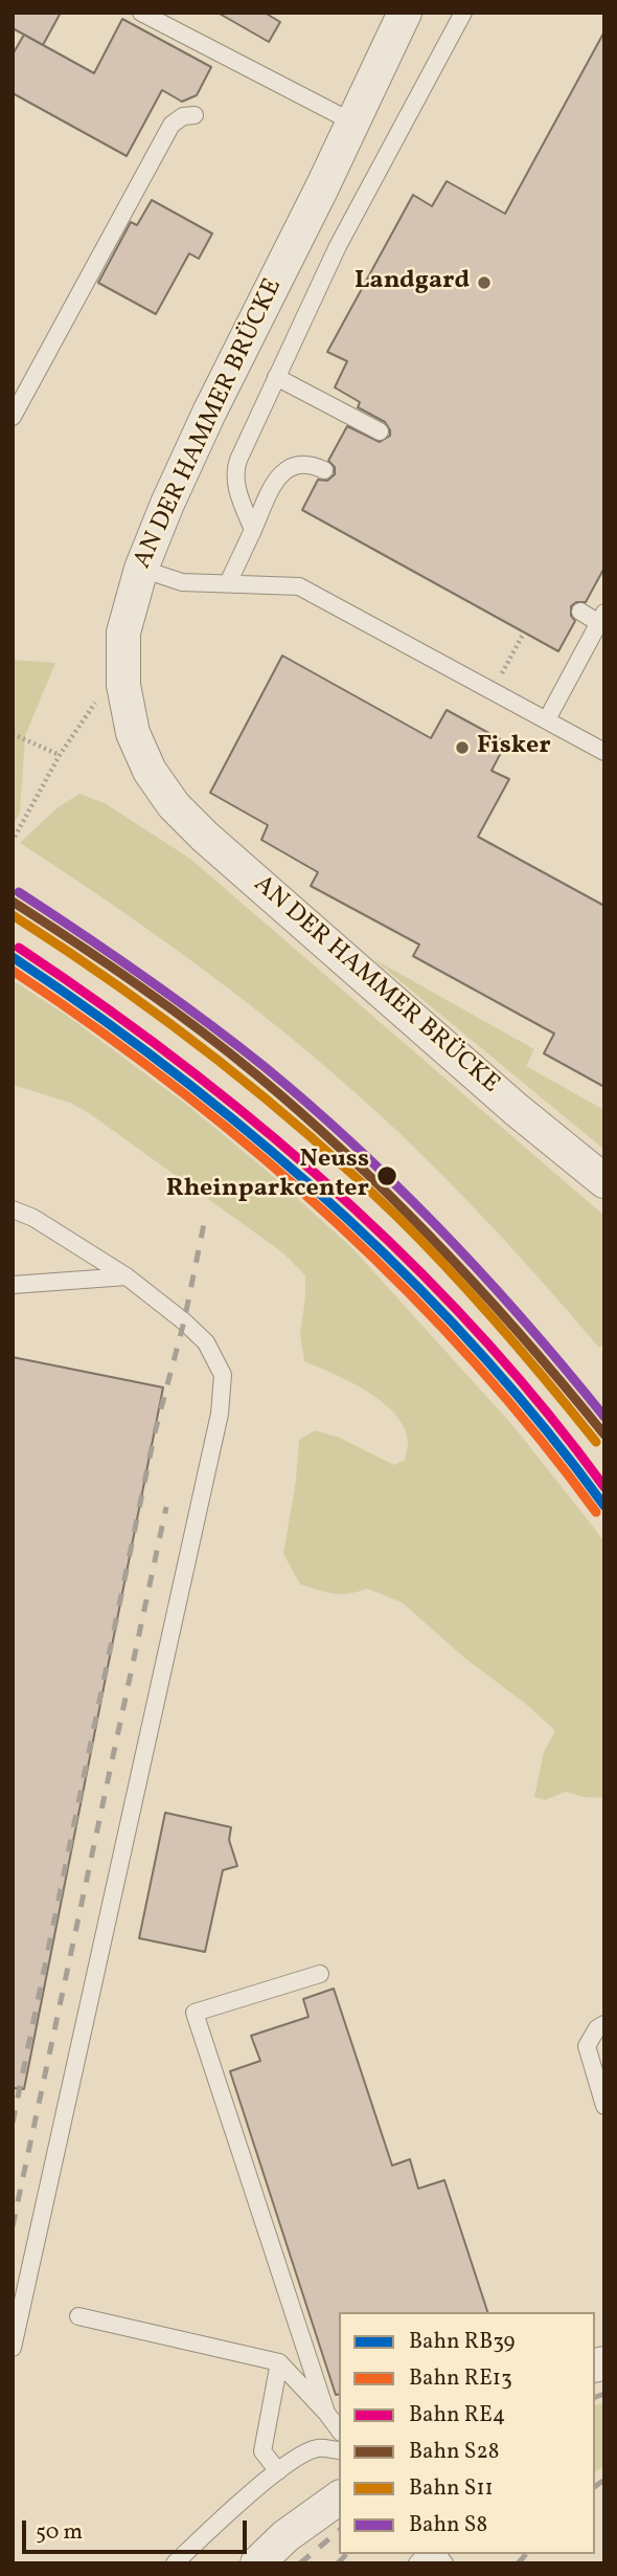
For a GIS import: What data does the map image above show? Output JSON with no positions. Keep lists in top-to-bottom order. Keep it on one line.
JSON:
{"streets":{"street":["AN DER HAMMER BRÜCKE"]},"places":["Landgard","Fisker","Neuss Rheinparkcenter"],"lines":["rail line S8","rail line S28","rail line S11","rail line RE4","rail line RB39","rail line RE13"],"legend":["Bahn RB39","Bahn RE13","Bahn RE4","Bahn S28","Bahn S11","Bahn S8"],"scale_bar":"50 m"}
